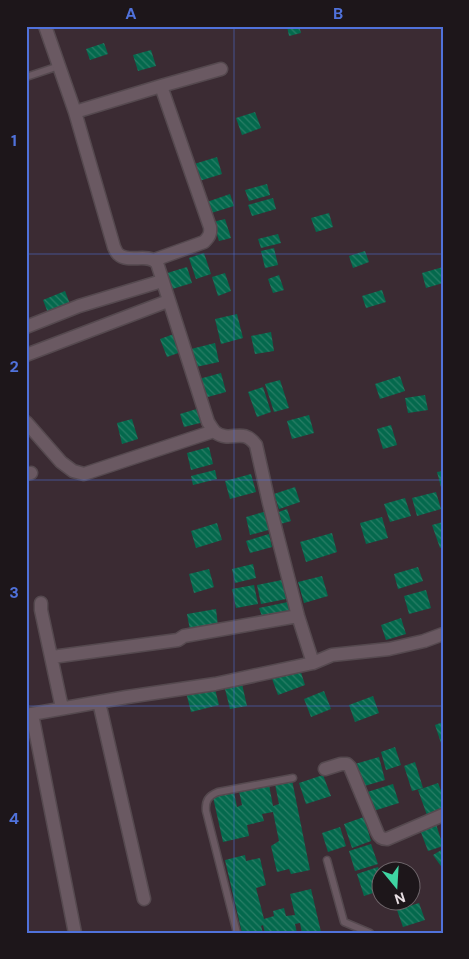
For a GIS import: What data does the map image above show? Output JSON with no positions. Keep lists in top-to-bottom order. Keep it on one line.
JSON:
{"north":"bottom","grid":{"columns":["A","B"],"rows":["1","2","3","4"]}}
